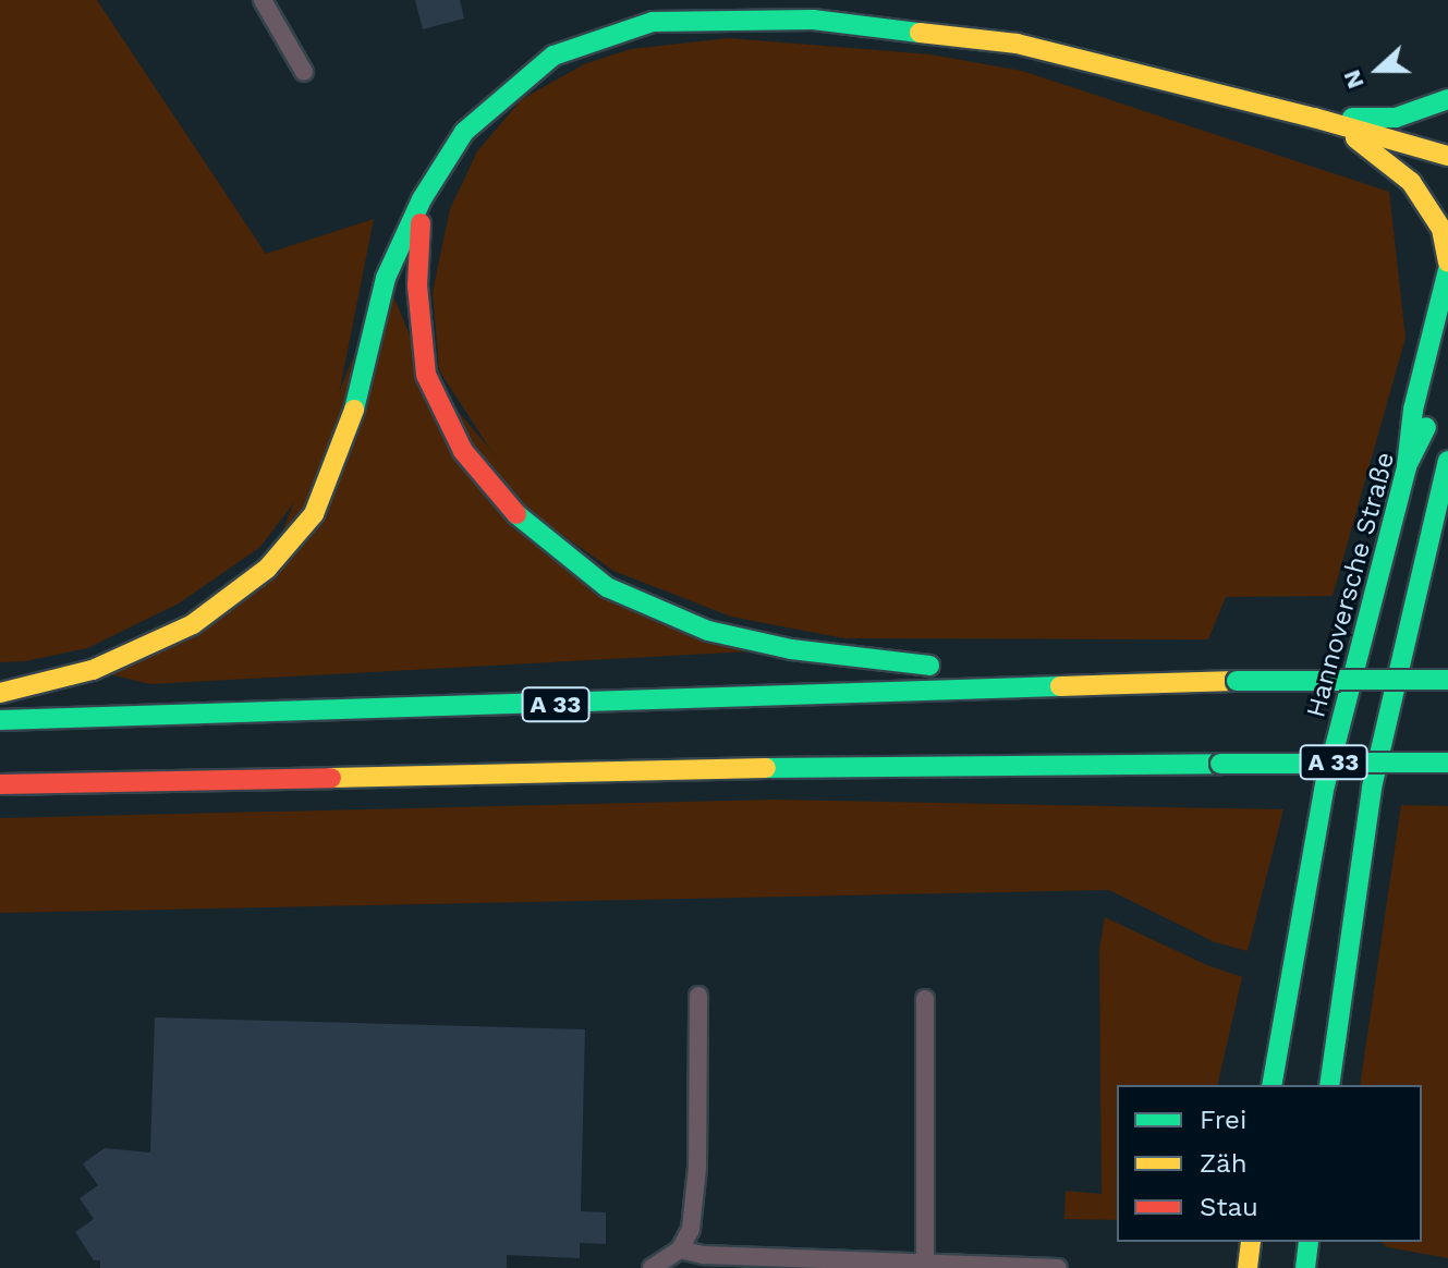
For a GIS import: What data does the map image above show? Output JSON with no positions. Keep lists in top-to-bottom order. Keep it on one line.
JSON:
{"streets":{"main road":["Hannoversche Straße","A 33"]},"legend":["Frei","Zäh","Stau"],"north":"left"}
